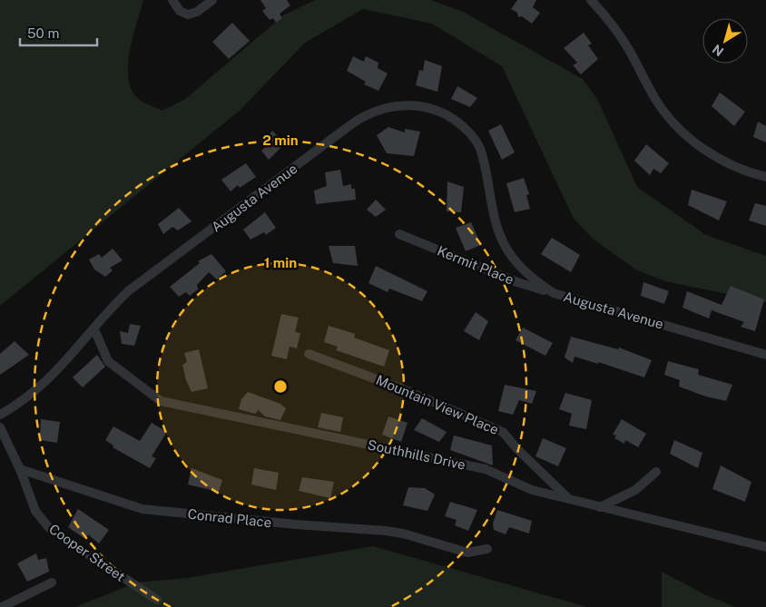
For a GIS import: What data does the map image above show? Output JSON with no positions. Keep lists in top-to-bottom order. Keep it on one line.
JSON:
{"streets":{"street":["Augusta Avenue","Kermit Place","Mountain View Place","Southhills Drive","Conrad Place","Cooper Street"]},"crossings":[["Augusta Avenue","Kermit Place"],["Augusta Avenue","Southhills Drive"],["Mountain View Place","Southhills Drive"],["Conrad Place","Cooper Street"]],"scale_bar":"50 m","north":"bottom left","rings":["2 min","1 min"]}
